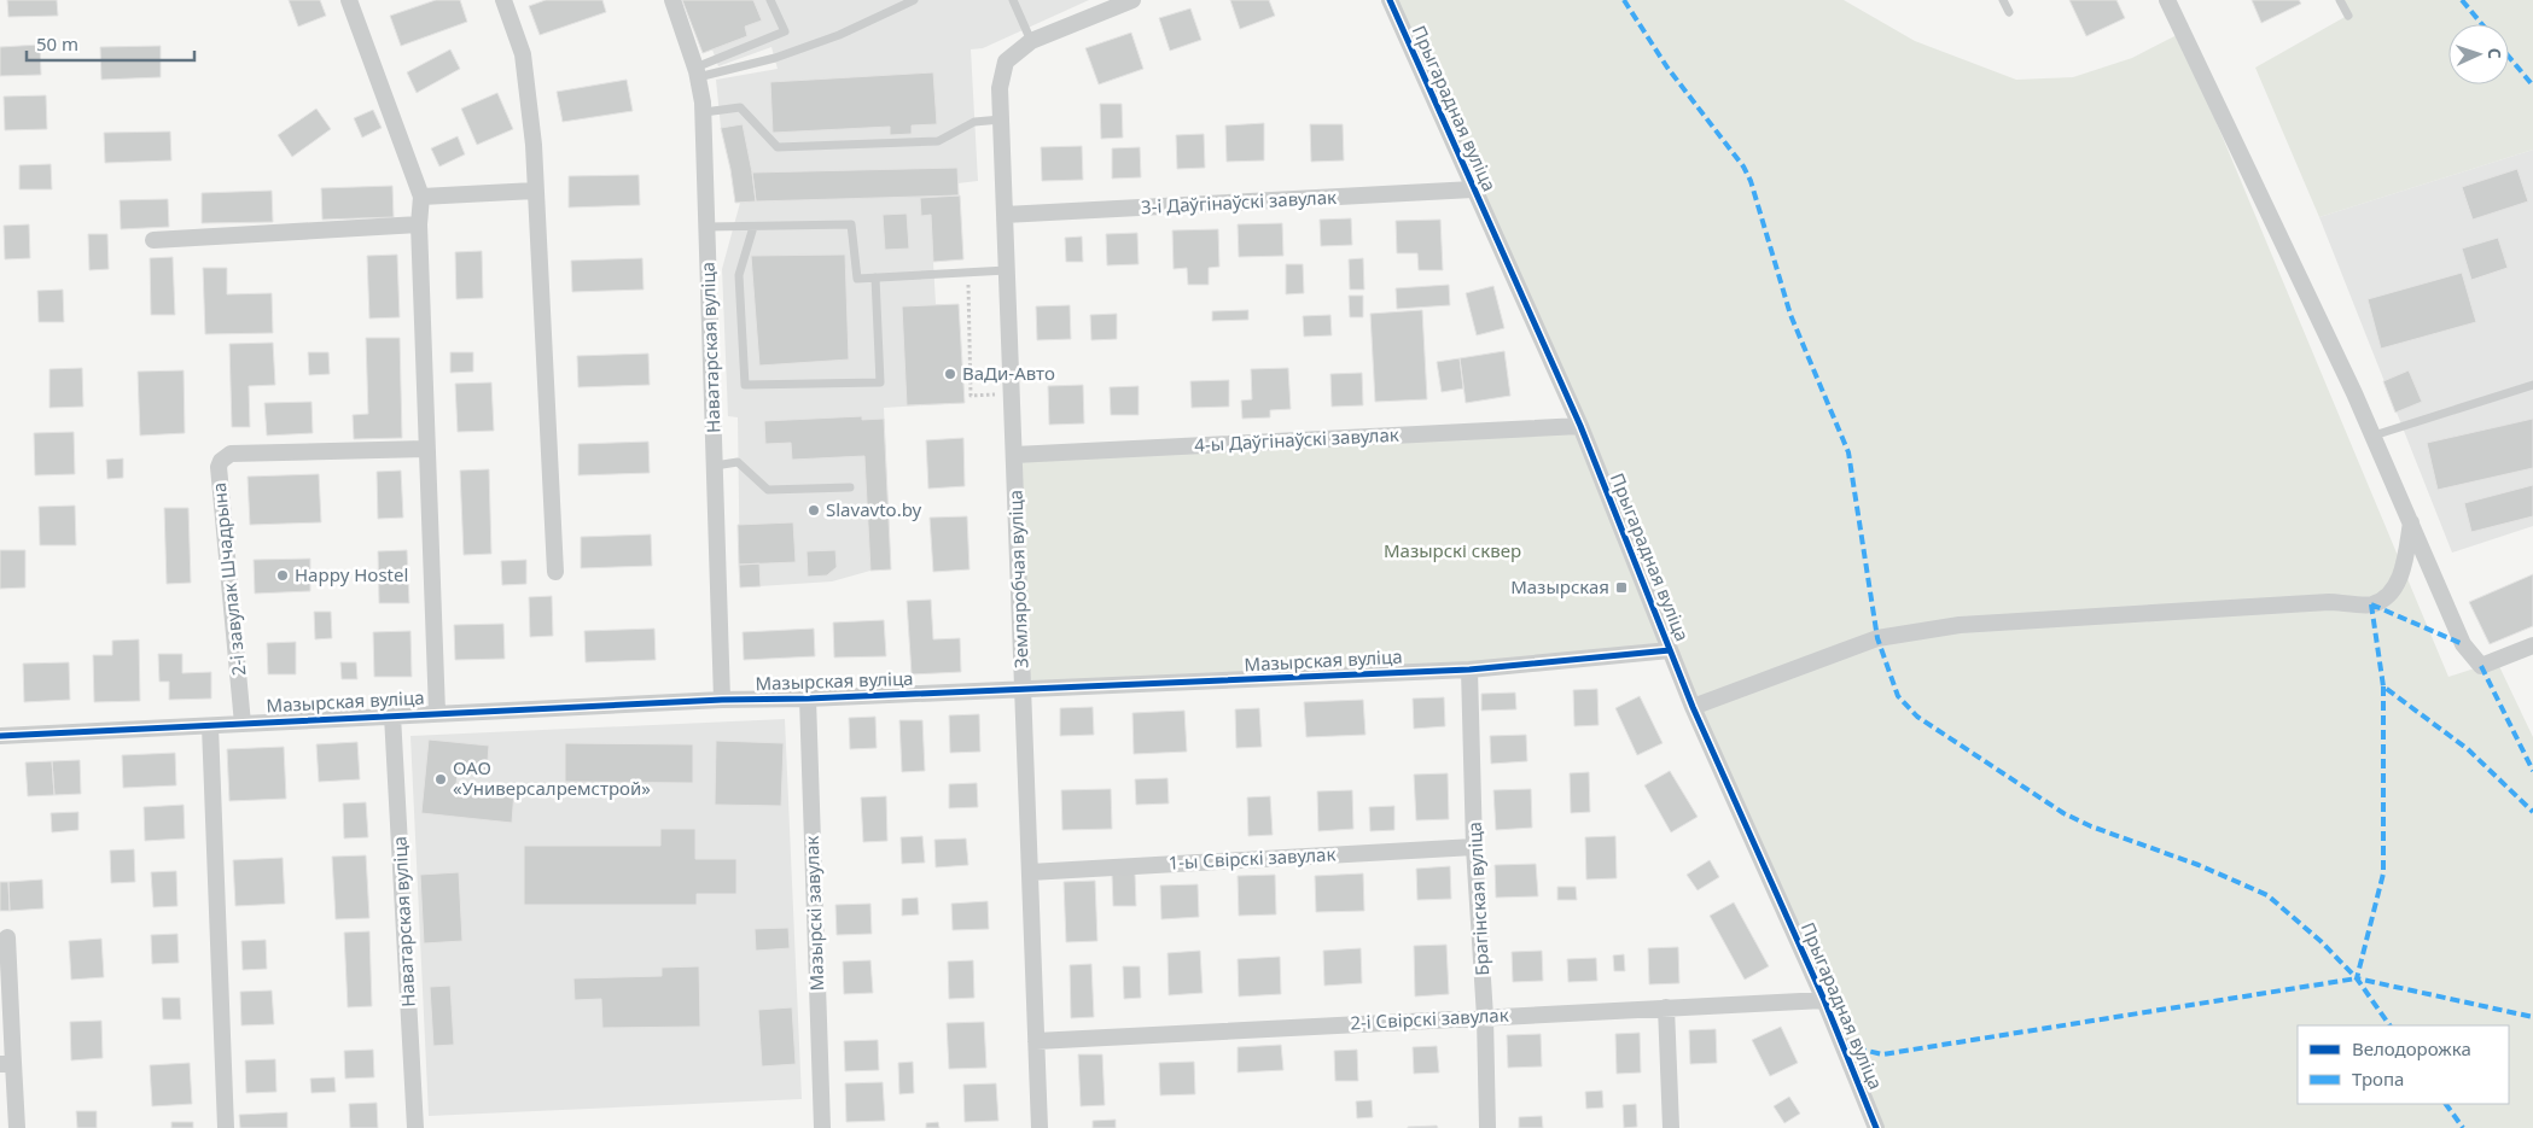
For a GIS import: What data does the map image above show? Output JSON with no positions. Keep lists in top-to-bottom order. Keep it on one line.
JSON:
{"streets":{"street":["Прыгарадная вуліца","3-і Даўгінаўскі завулак","Наватарская вуліца","4-ы Даўгінаўскі завулак","2-і завулак Шчадрына","Земляробчая вуліца","Мазырская вуліца","1-ы Свірскі завулак","Брагінская вуліца","Мазырскі завулак","2-і Свірскі завулак"]},"crossings":[["Прыгарадная вуліца","3-і Даўгінаўскі завулак"],["Прыгарадная вуліца","4-ы Даўгінаўскі завулак"],["Прыгарадная вуліца","Мазырская вуліца"],["Прыгарадная вуліца","2-і Свірскі завулак"],["3-і Даўгінаўскі завулак","Земляробчая вуліца"],["Наватарская вуліца","Мазырская вуліца"],["4-ы Даўгінаўскі завулак","Земляробчая вуліца"],["2-і завулак Шчадрына","Мазырская вуліца"],["Земляробчая вуліца","Мазырская вуліца"],["Земляробчая вуліца","1-ы Свірскі завулак"],["Земляробчая вуліца","2-і Свірскі завулак"],["Мазырская вуліца","Брагінская вуліца"],["Мазырская вуліца","Мазырскі завулак"],["1-ы Свірскі завулак","Брагінская вуліца"],["Брагінская вуліца","2-і Свірскі завулак"]],"parks":["Мазырскі сквер"],"places":{"other":["ВаДи-Авто","Slavavto.by","Happy Hostel","ОАО «Универсалремстрой»"],"transit":["Мазырская"]},"legend":["Велодорожка","Тропа"],"scale_bar":"50 m","north":"right"}
